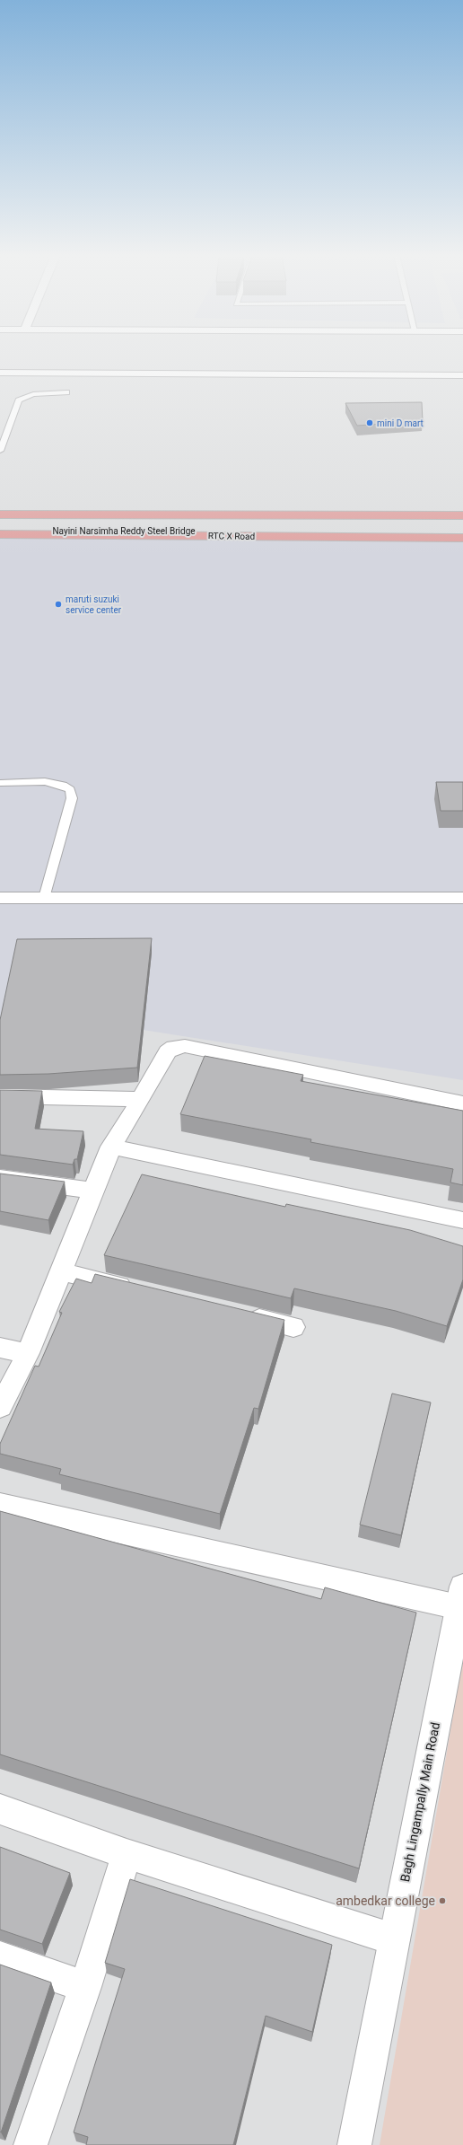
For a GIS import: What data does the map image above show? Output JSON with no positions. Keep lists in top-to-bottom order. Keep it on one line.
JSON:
{"streets":{"main road":["Nayini Narsimha Reddy Steel Bridge","RTC X Road"],"street":["Bagh Lingampally Main Road"]},"places":["mini D mart","maruti suzuki service center","ambedkar college"]}
